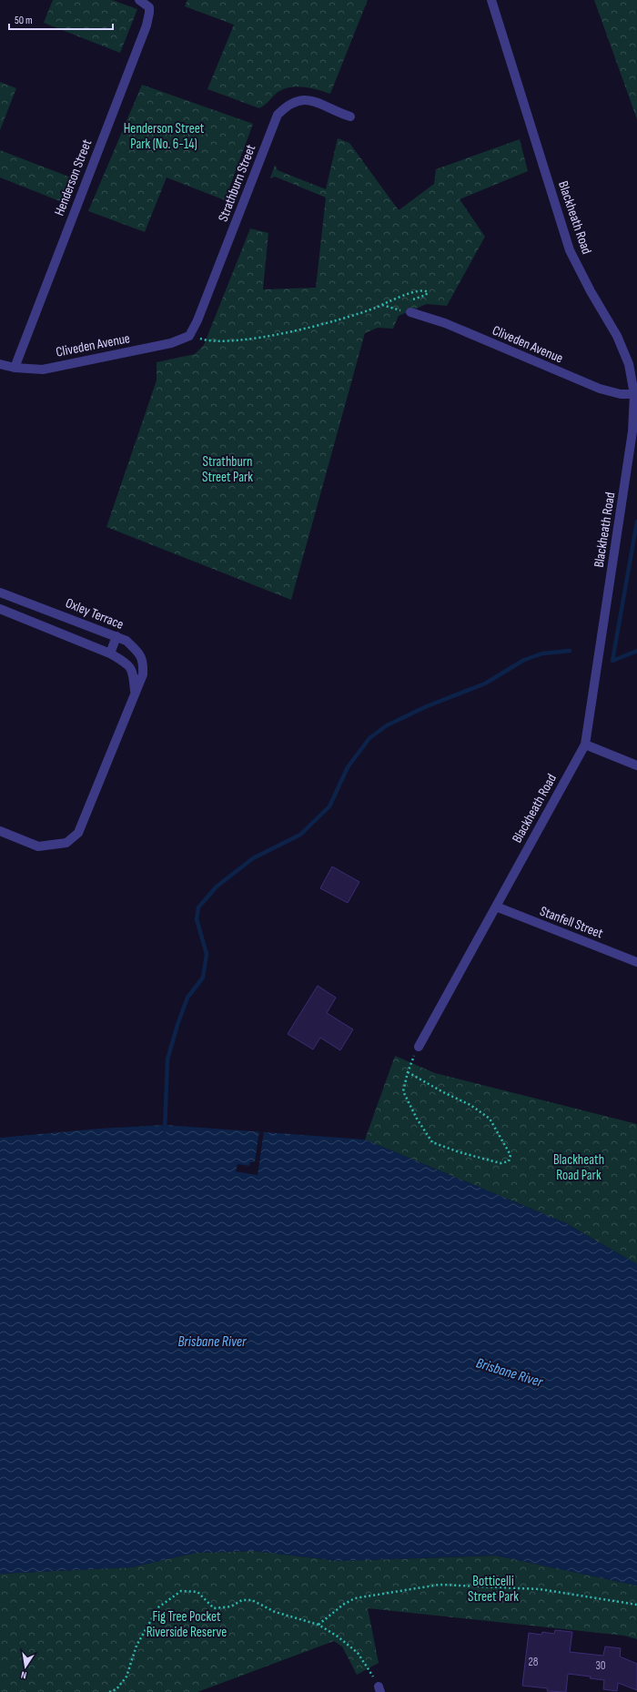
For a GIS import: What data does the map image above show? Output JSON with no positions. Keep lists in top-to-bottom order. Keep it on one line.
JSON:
{"streets":{"street":["Henderson Street","Strathburn Street","Blackheath Road","Cliveden Avenue","Oxley Terrace","Stanfell Street"]},"crossings":[["Henderson Street","Cliveden Avenue"],["Strathburn Street","Cliveden Avenue"],["Blackheath Road","Cliveden Avenue"],["Blackheath Road","Stanfell Street"]],"water":["Brisbane River"],"parks":["Henderson Street Park (No. 6-14)","Strathburn Street Park","Blackheath Road Park","Botticelli Street Park","Fig Tree Pocket Riverside Reserve"],"house_numbers":["28","30"],"scale_bar":"50 m","north":"bottom"}
